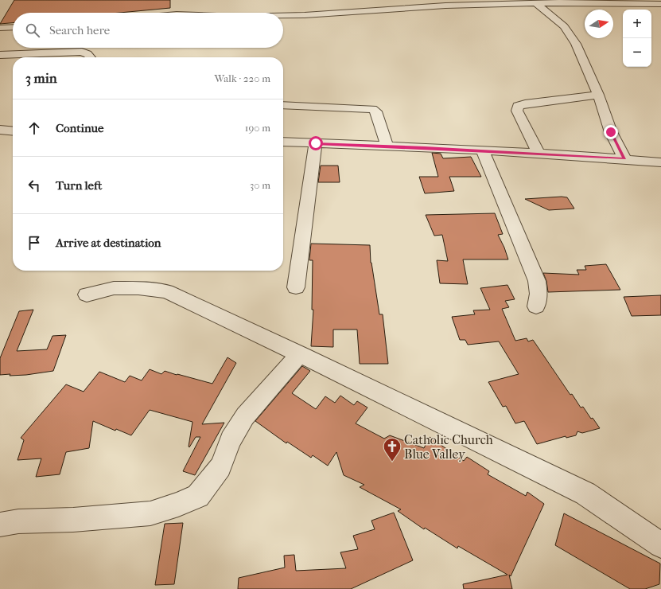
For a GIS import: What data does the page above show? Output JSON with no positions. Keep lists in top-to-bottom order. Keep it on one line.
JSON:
{"places":{"church":["Catholic Church Blue Valley"]},"north":"right","page":{"map_buttons":["+","−"],"search":"Search here","heading":["3 min","Walk · 220 m"],"list":[["Continue","190 m"],["Turn left","30 m"],"Arrive at destination"]}}
